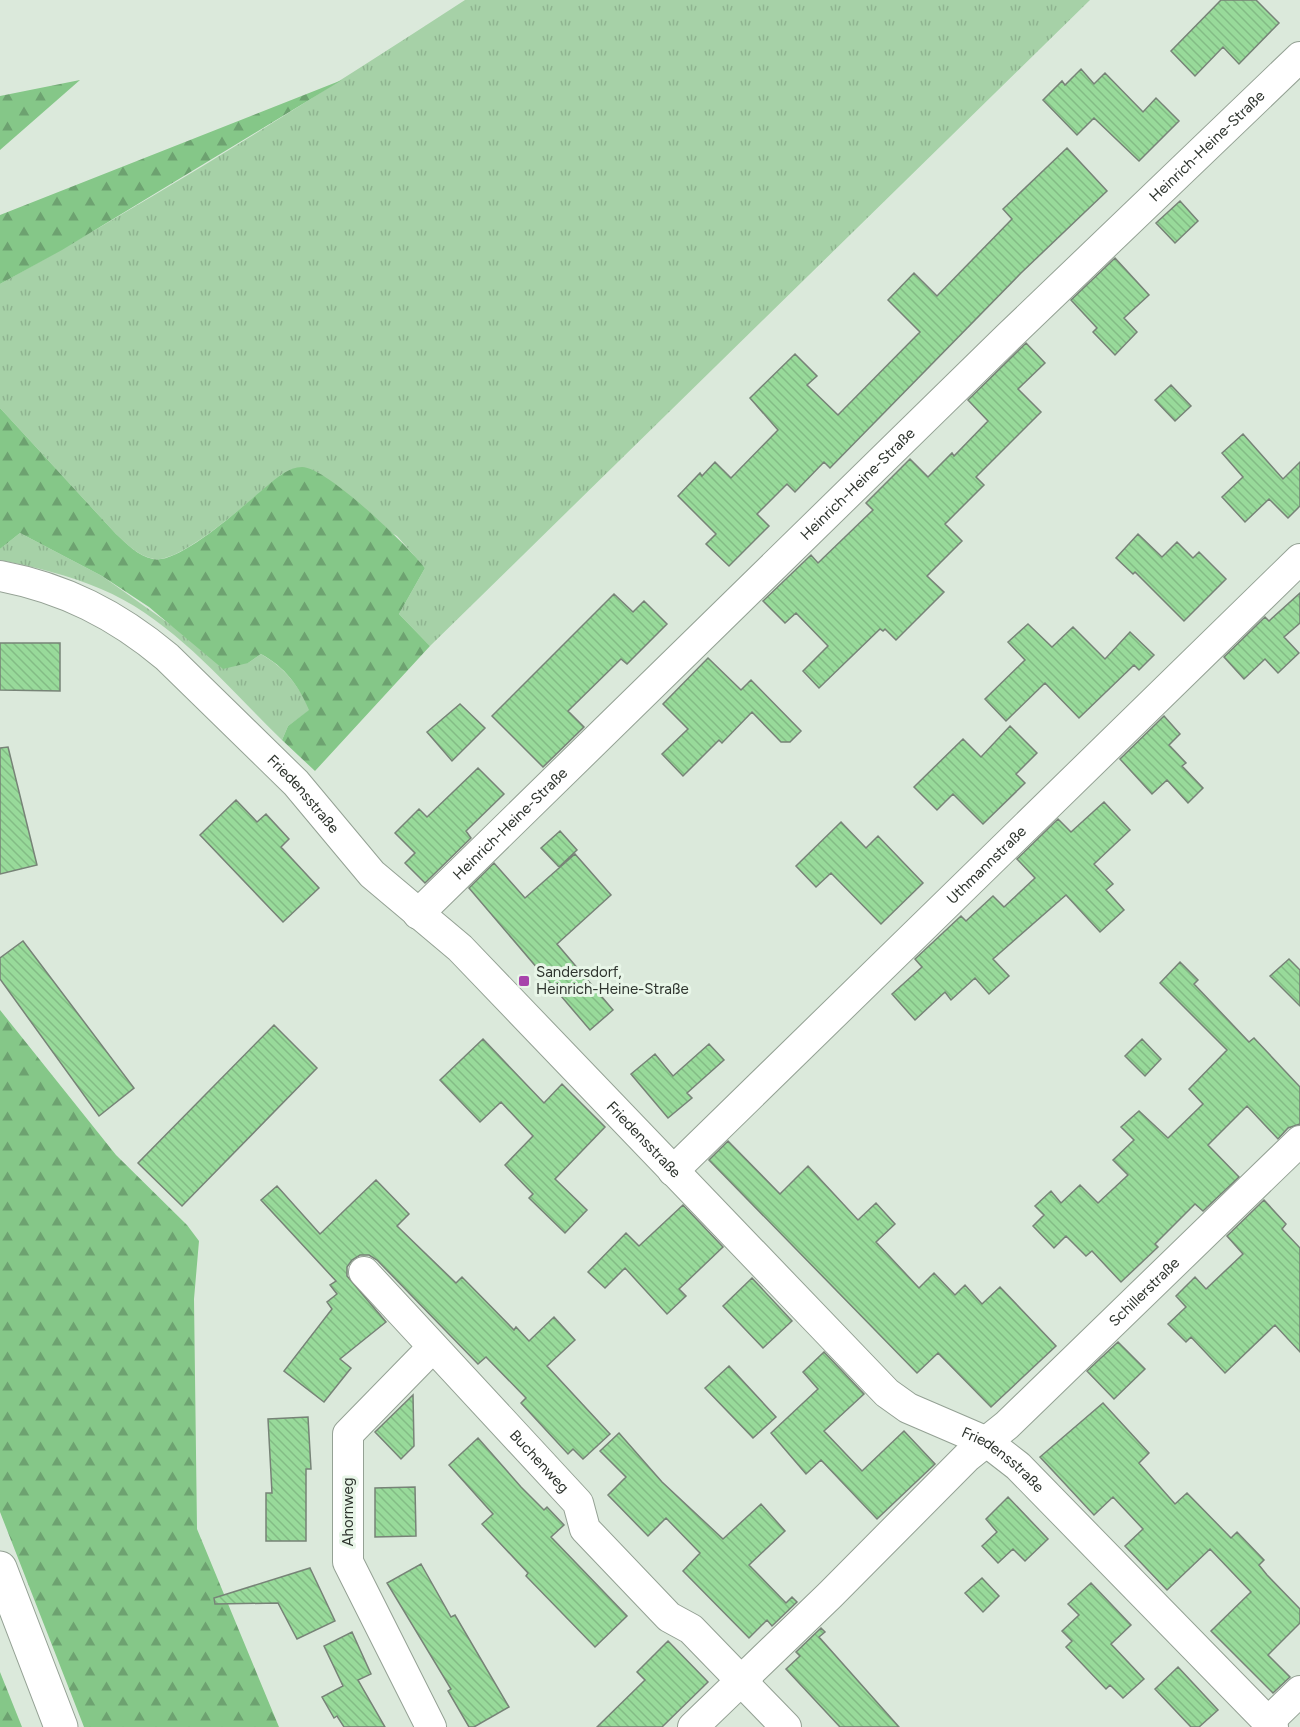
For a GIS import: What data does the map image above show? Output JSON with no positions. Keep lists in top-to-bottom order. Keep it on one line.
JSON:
{"streets":{"street":["Heinrich-Heine-Straße","Friedensstraße","Uthmannstraße","Schillerstraße","Buchenweg","Ahornweg"]},"crossings":[["Heinrich-Heine-Straße","Friedensstraße"],["Friedensstraße","Uthmannstraße"],["Friedensstraße","Schillerstraße"],["Schillerstraße","Buchenweg"],["Buchenweg","Ahornweg"]],"places":{"transit":["Sandersdorf, Heinrich-Heine-Straße"]}}
